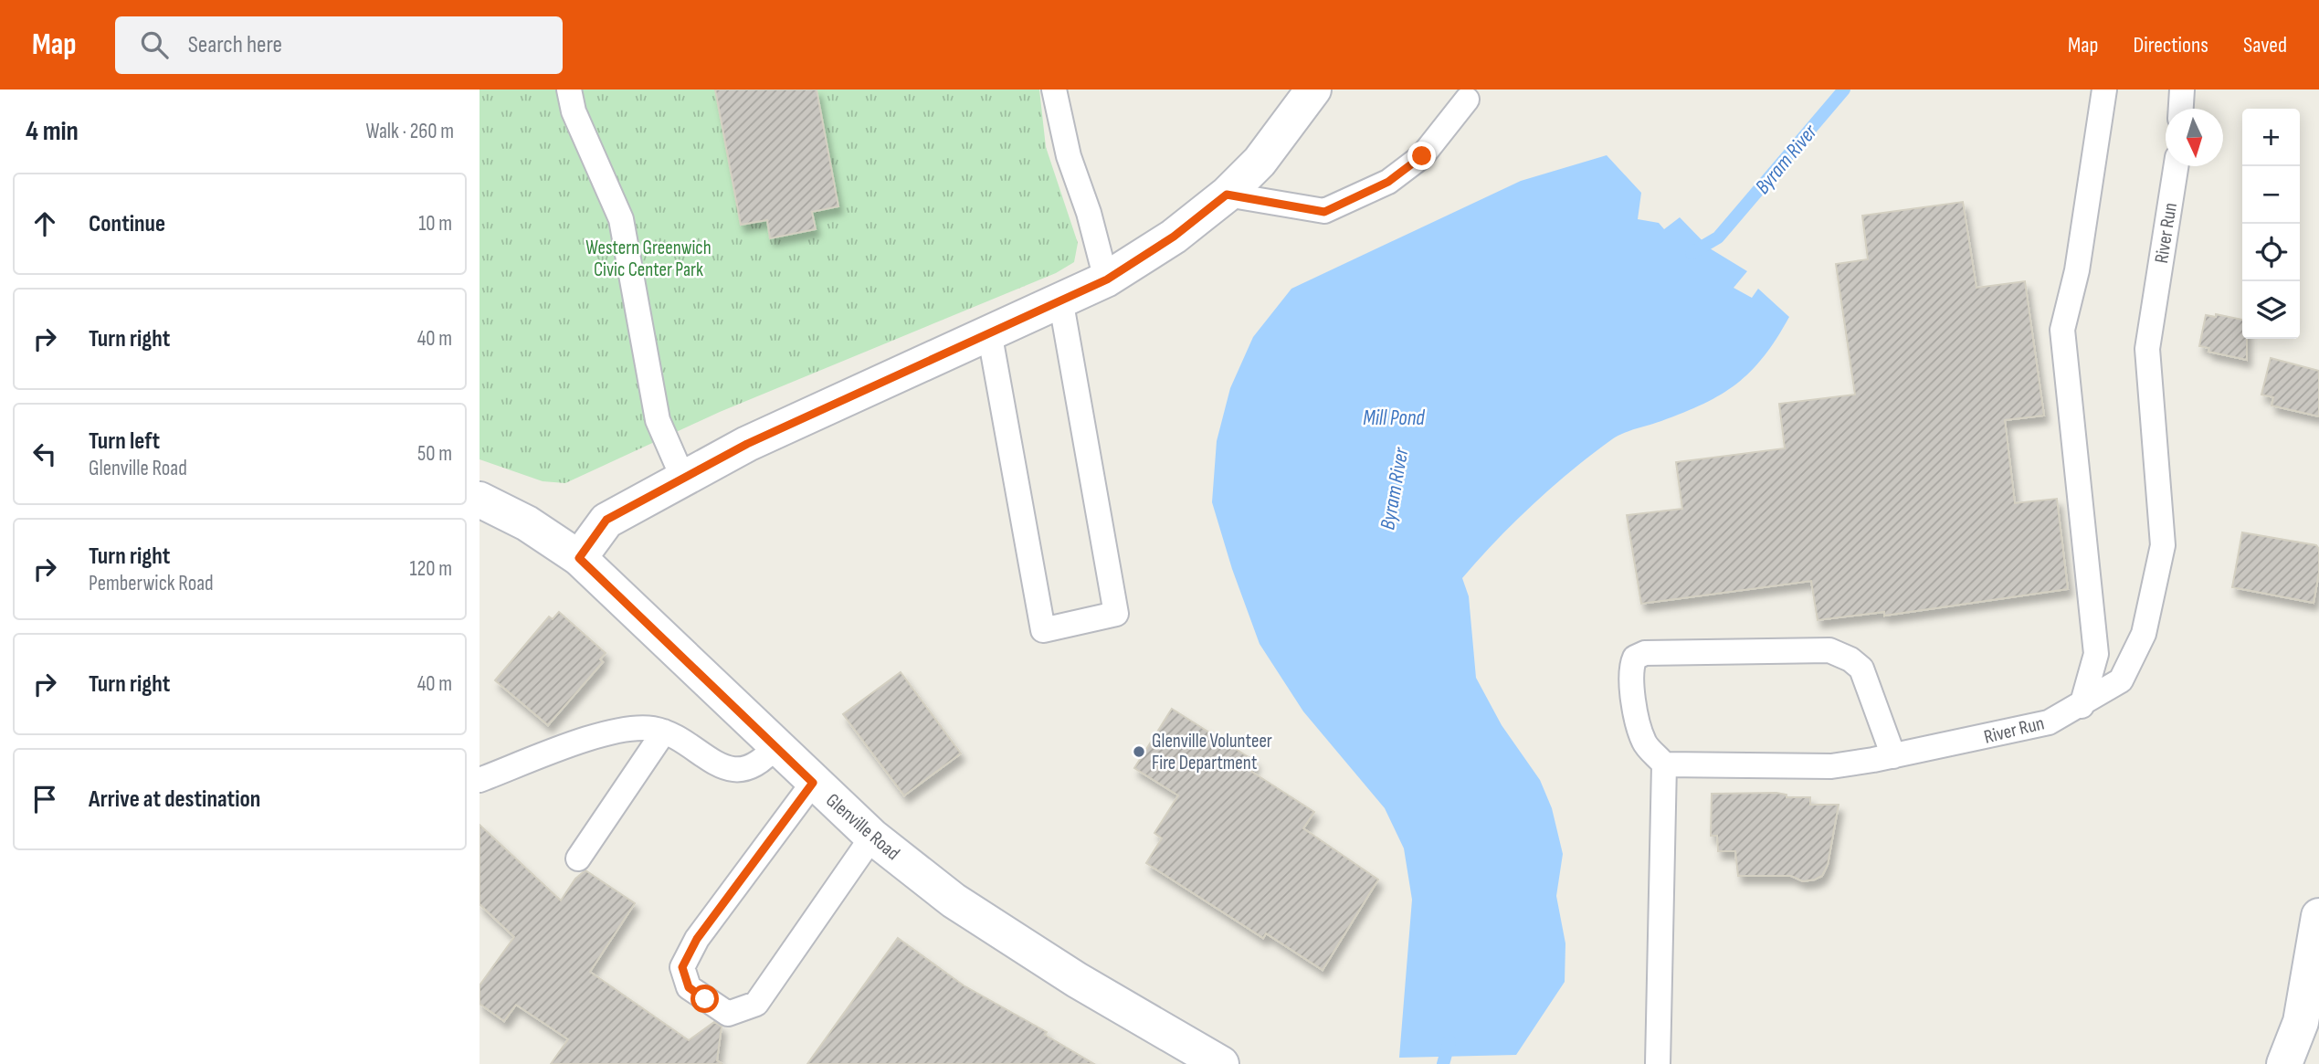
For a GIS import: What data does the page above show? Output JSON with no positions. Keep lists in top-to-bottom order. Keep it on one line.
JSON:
{"streets":{"main road":["Glenville Road"],"lane":["River Run"]},"water":["Byram River","Mill Pond"],"parks":["Western Greenwich Civic Center Park"],"places":["Glenville Volunteer Fire Department"],"north":"bottom","page":{"header":"Map","search":"Search here","nav":["Map","Directions","Saved"],"heading":["4 min","Walk · 260 m"],"map_buttons":["+","−"],"list":[["Continue","10 m"],["Turn right","40 m"],["Turn left","Glenville Road","50 m"],["Turn right","Pemberwick Road","120 m"],["Turn right","40 m"],"Arrive at destination"]}}
